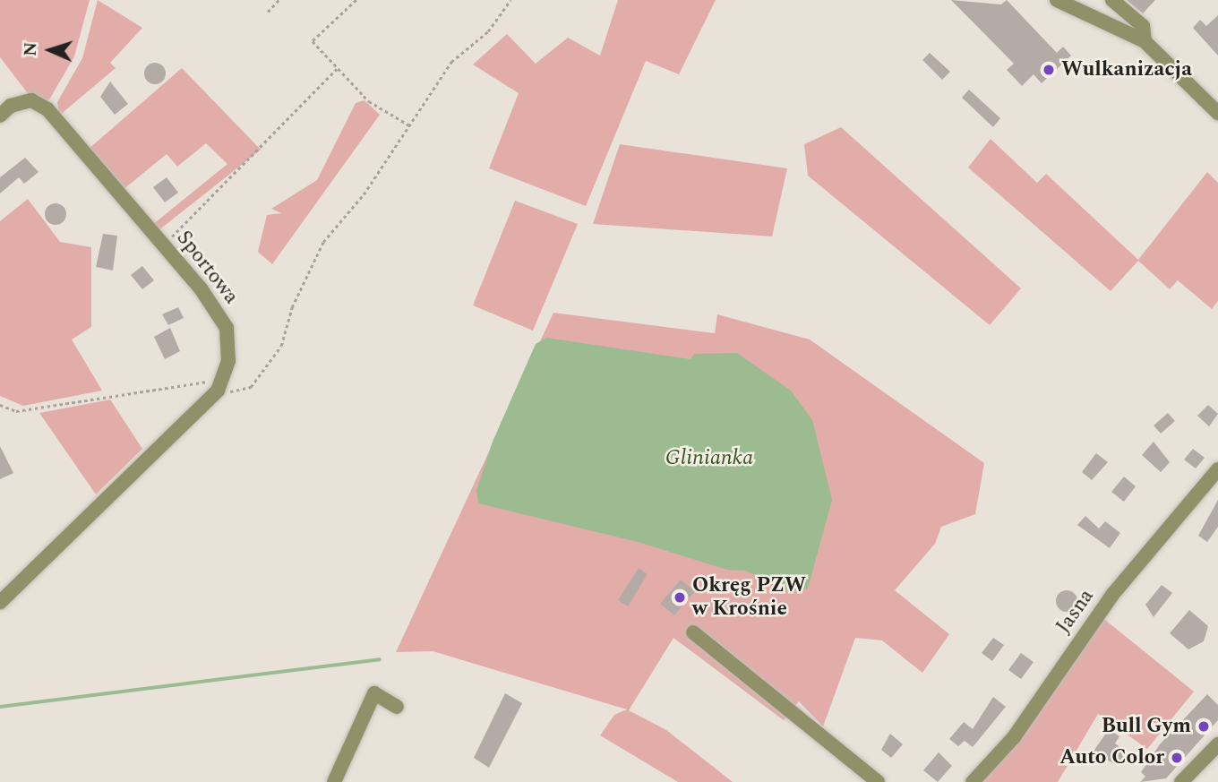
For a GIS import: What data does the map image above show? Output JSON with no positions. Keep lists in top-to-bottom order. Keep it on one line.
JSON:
{"streets":{"street":["Sportowa","Jasna"]},"water":["Glinianka"],"places":["Wulkanizacja","Okręg PZW w Krośnie","Bull Gym","Auto Color"],"north":"left"}
